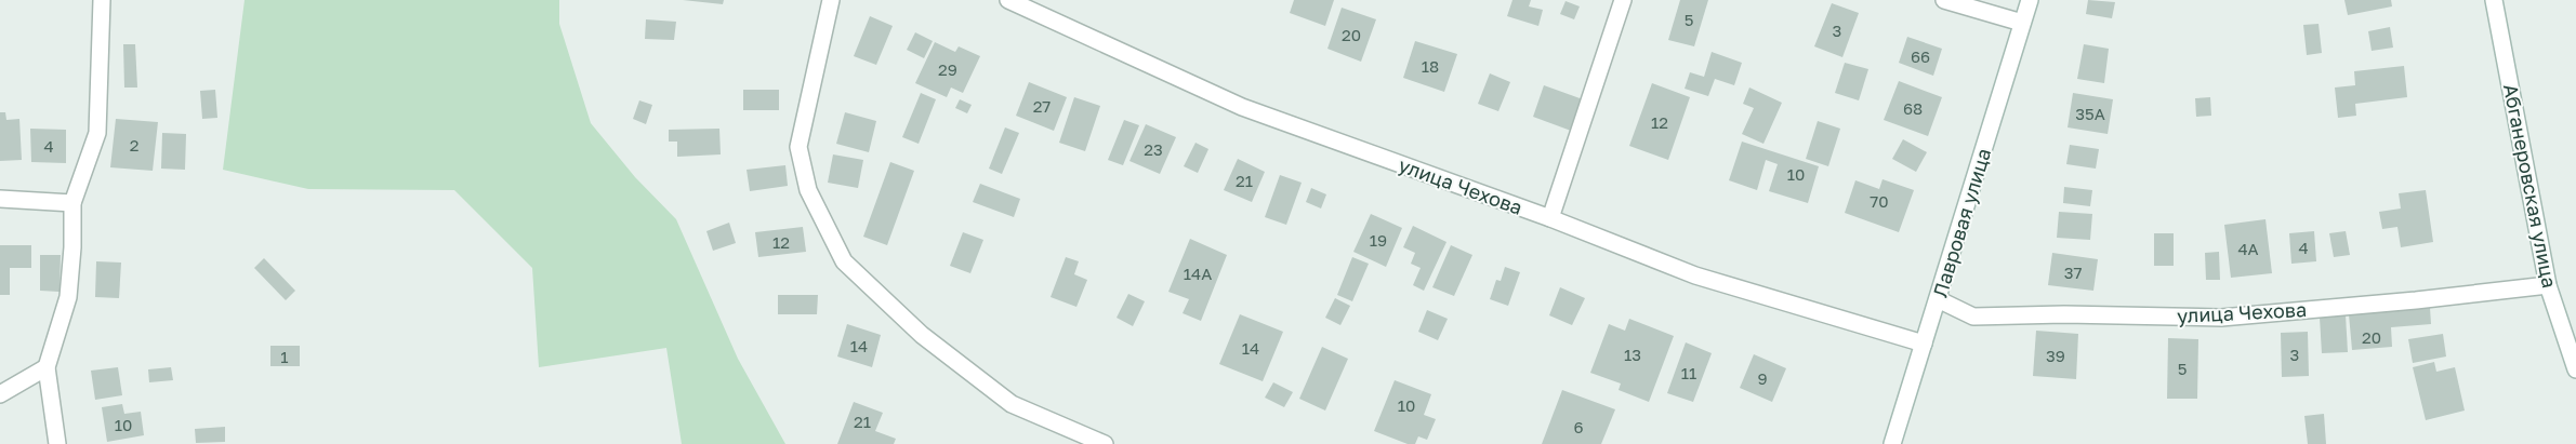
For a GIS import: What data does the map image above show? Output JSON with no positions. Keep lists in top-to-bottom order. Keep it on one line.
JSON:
{"streets":{"street":["улица Чехова","Абганеровская улица","Лавровая улица"]},"crossings":[["улица Чехова","Абганеровская улица"],["улица Чехова","Лавровая улица"]],"house_numbers":["5","3","20","66","18","29","27","68","35А","12","2","4","23","10","21","70","19","12","4","4А","37","14А","20","14","14","13","3","39","1","5","11","9","10","21","10","6"]}
